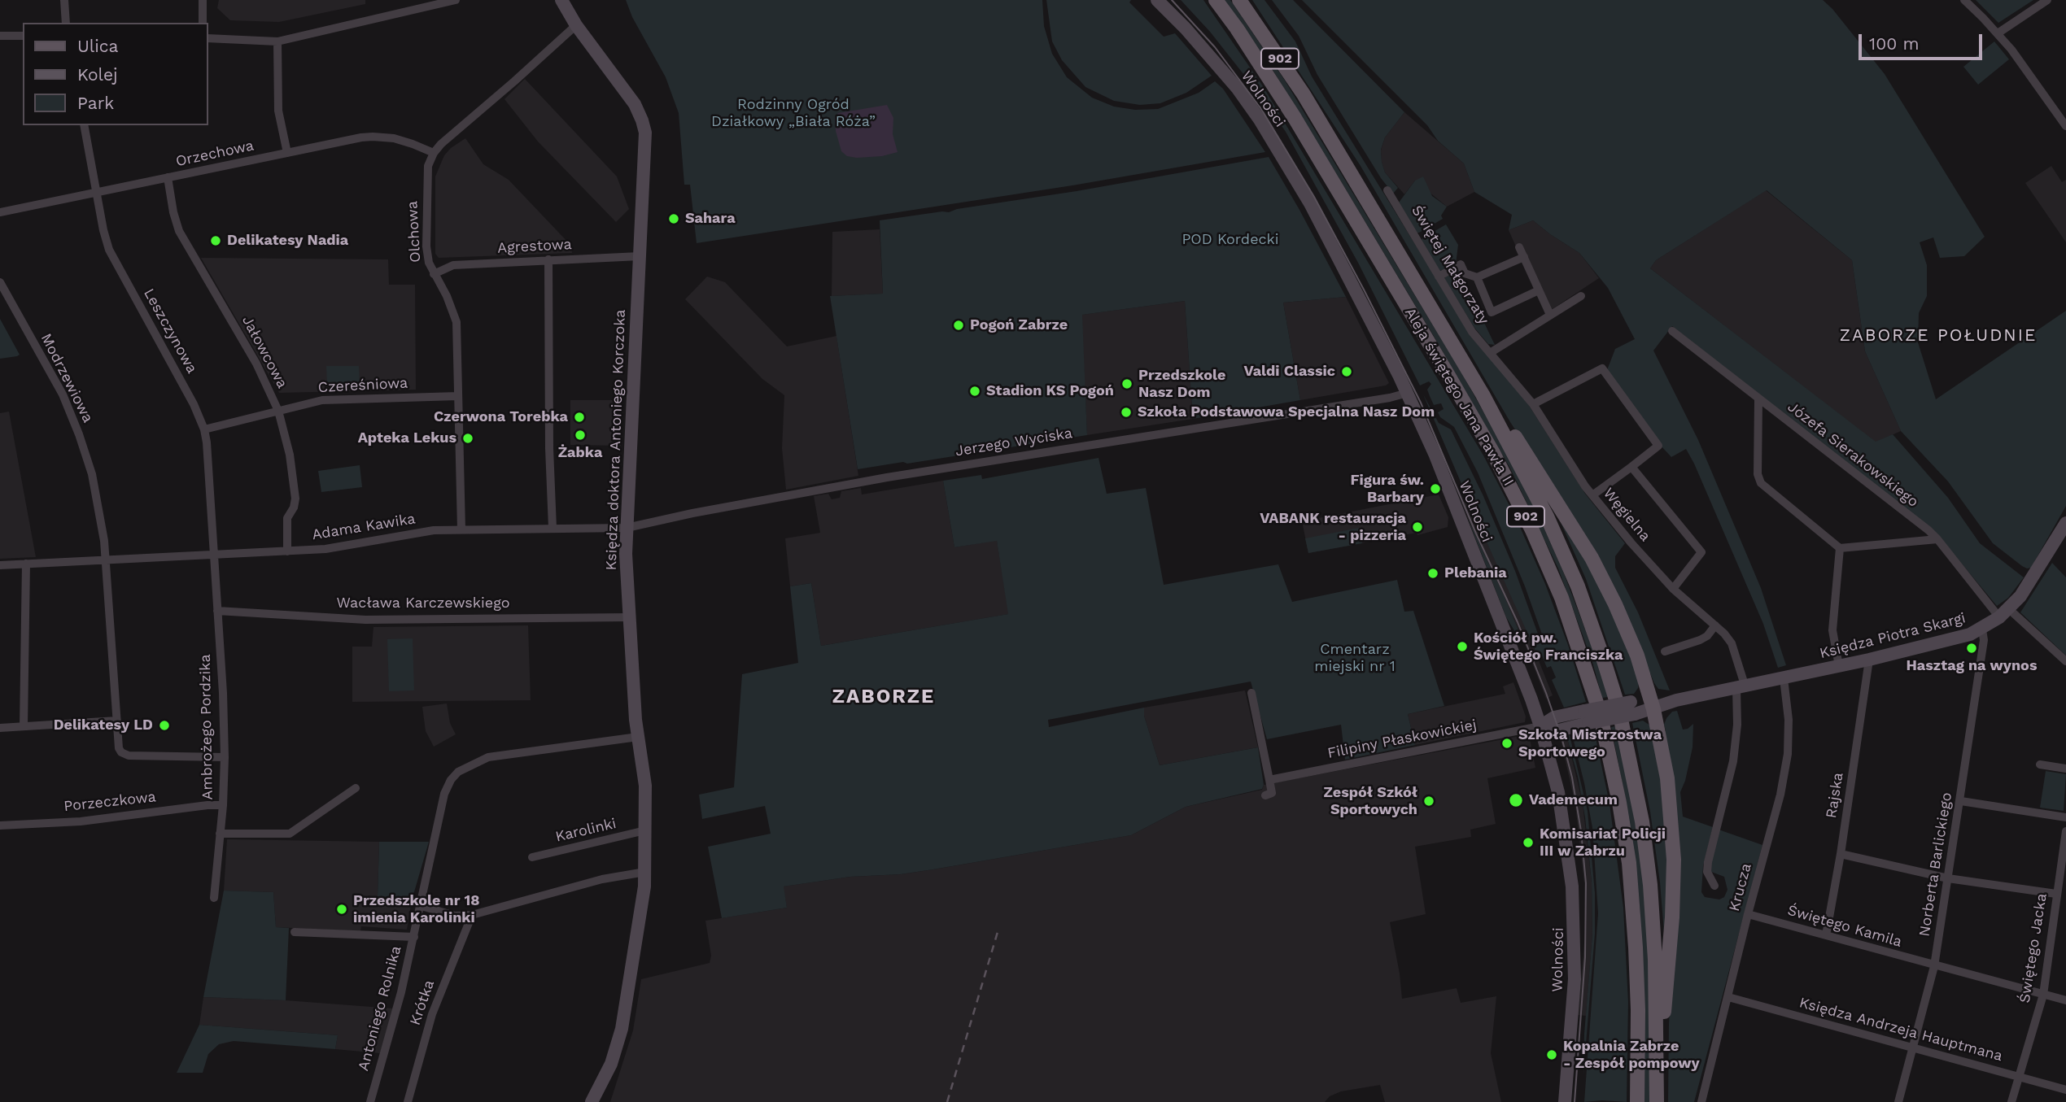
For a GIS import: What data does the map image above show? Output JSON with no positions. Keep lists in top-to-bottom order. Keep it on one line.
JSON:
{"streets":{"main road":["902","Aleja świętego Jana Pawła II"],"street":["Wolności","Orzechowa","Olchowa","Agrestowa","Świętej Małgorzaty","Leszczynowa","Jałowcowa","Modrzewiowa","Czereśniowa","Księdza doktora Antoniego Korczoka","Jerzego Wyciska","Józefa Sierakowskiego","Węgielna","Adama Kawika","Wacława Karczewskiego","Księdza Piotra Skargi","Ambrożego Pordzika","Filipiny Płaskowickiej","Rajska","Porzeczkowa","Karolinki","Norberta Barlickiego","Krucza","Świętego Kamila","Świętego Jacka","Krótka","Antoniego Rolnika","Księdza Andrzeja Hauptmana"]},"crossings":[["Wolności","Jerzego Wyciska"],["Wolności","Księdza Piotra Skargi"],["Wolności","Filipiny Płaskowickiej"],["Orzechowa","Olchowa"],["Orzechowa","Leszczynowa"],["Orzechowa","Jałowcowa"],["Olchowa","Agrestowa"],["Olchowa","Czereśniowa"],["Olchowa","Księdza doktora Antoniego Korczoka"],["Olchowa","Adama Kawika"],["Agrestowa","Księdza doktora Antoniego Korczoka"],["Świętej Małgorzaty","Węgielna"],["Leszczynowa","Czereśniowa"],["Leszczynowa","Adama Kawika"],["Leszczynowa","Ambrożego Pordzika"],["Jałowcowa","Czereśniowa"],["Jałowcowa","Adama Kawika"],["Modrzewiowa","Adama Kawika"],["Księdza doktora Antoniego Korczoka","Jerzego Wyciska"],["Księdza doktora Antoniego Korczoka","Adama Kawika"],["Księdza doktora Antoniego Korczoka","Wacława Karczewskiego"],["Księdza doktora Antoniego Korczoka","Karolinki"],["Księdza doktora Antoniego Korczoka","Antoniego Rolnika"],["Jerzego Wyciska","Adama Kawika"],["Józefa Sierakowskiego","Księdza Piotra Skargi"],["Węgielna","Księdza Piotra Skargi"],["Adama Kawika","Ambrożego Pordzika"],["Wacława Karczewskiego","Ambrożego Pordzika"],["Księdza Piotra Skargi","Filipiny Płaskowickiej"],["Księdza Piotra Skargi","Rajska"],["Księdza Piotra Skargi","Norberta Barlickiego"],["Księdza Piotra Skargi","Krucza"],["Ambrożego Pordzika","Porzeczkowa"],["Rajska","Świętego Kamila"],["Norberta Barlickiego","Świętego Kamila"],["Norberta Barlickiego","Księdza Andrzeja Hauptmana"],["Krucza","Świętego Kamila"],["Krucza","Księdza Andrzeja Hauptmana"],["Świętego Kamila","Świętego Jacka"],["Świętego Jacka","Księdza Andrzeja Hauptmana"]],"districts":["ZABORZE POŁUDNIE","ZABORZE"],"parks":["Rodzinny Ogród Działkowy „Biała Róża”","POD Kordecki","Cmentarz miejski nr 1"],"places":["Sahara","Delikatesy Nadia","Pogoń Zabrze","Valdi Classic","Przedszkole Nasz Dom","Stadion KS Pogoń","Szkoła Podstawowa Specjalna Nasz Dom","Czerwona Torebka","Żabka","Apteka Lekus","Figura św. Barbary","VABANK restauracja - pizzeria","Plebania","Kościół pw. Świętego Franciszka","Hasztag na wynos","Delikatesy LD","Szkoła Mistrzostwa Sportowego","Vademecum","Zespół Szkół Sportowych","Komisariat Policji III w Zabrzu","Przedszkole nr 18 imienia Karolinki","Kopalnia Zabrze - Zespół pompowy"],"legend":["Ulica","Kolej","Park"],"scale_bar":"100 m"}
